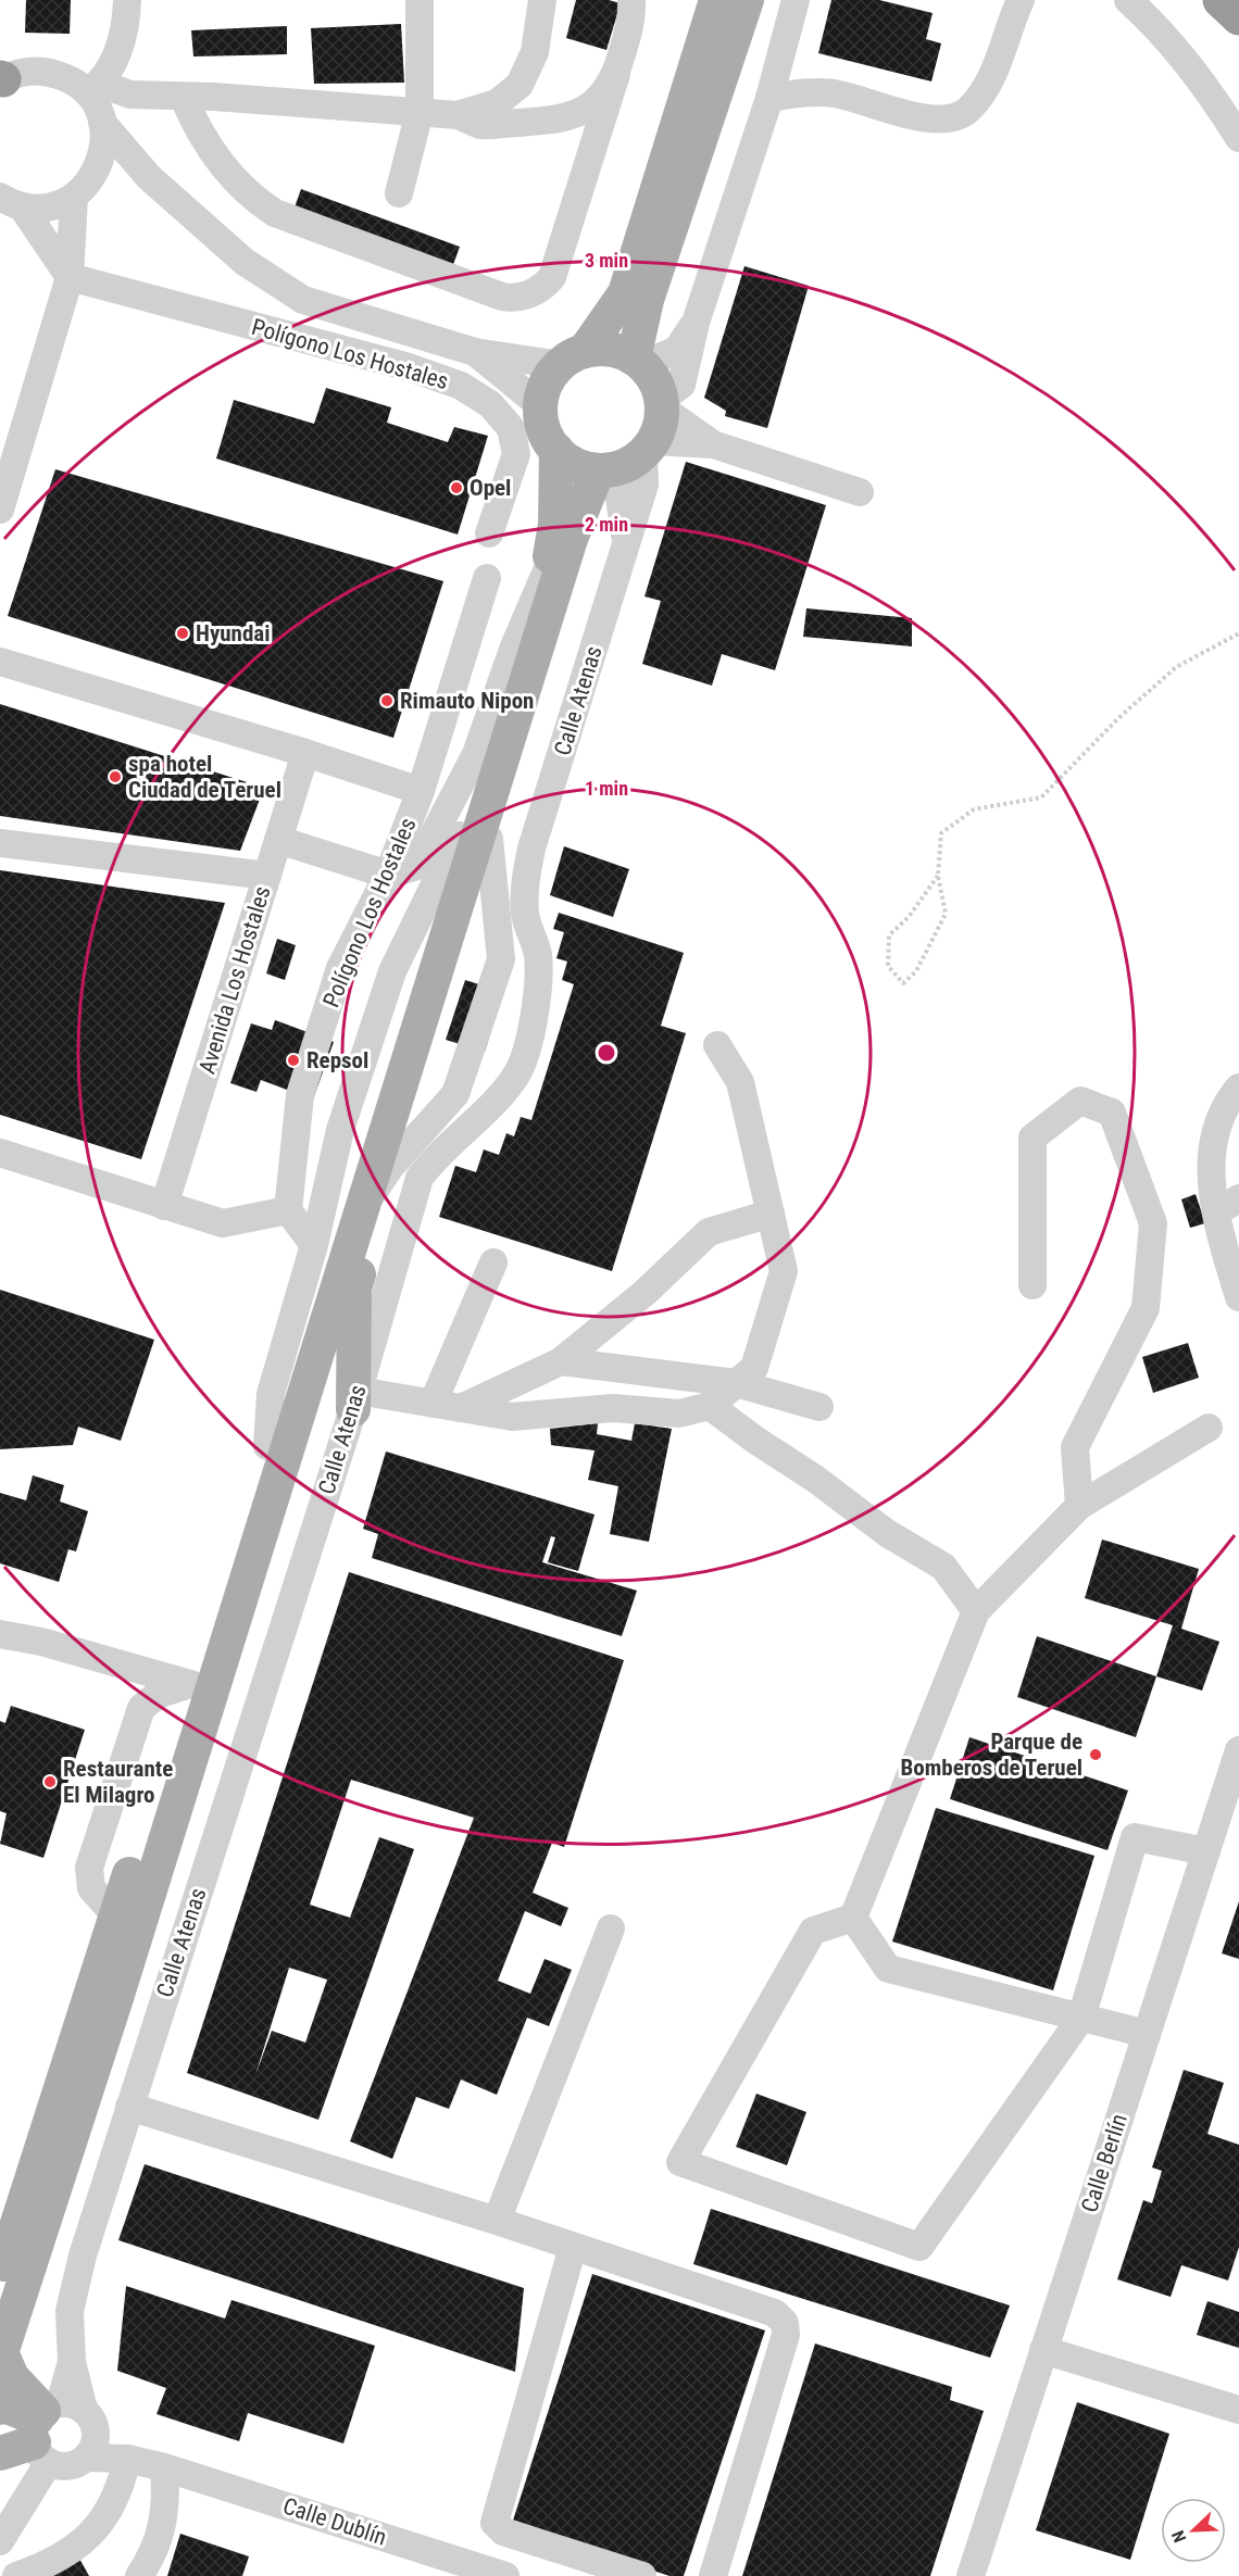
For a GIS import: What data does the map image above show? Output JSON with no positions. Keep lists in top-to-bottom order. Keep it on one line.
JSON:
{"streets":{"street":["Polígono Los Hostales","Calle Atenas","Avenida Los Hostales","Calle Berlín","Calle Dublín"]},"crossings":[["Calle Atenas","Calle Dublín"]],"places":["Opel","Hyundai","Rimauto Nipon","spa hotel Ciudad de Teruel","Repsol","Parque de Bomberos de Teruel","Restaurante El Milagro"],"north":"bottom left","rings":["3 min","2 min","1 min"]}
